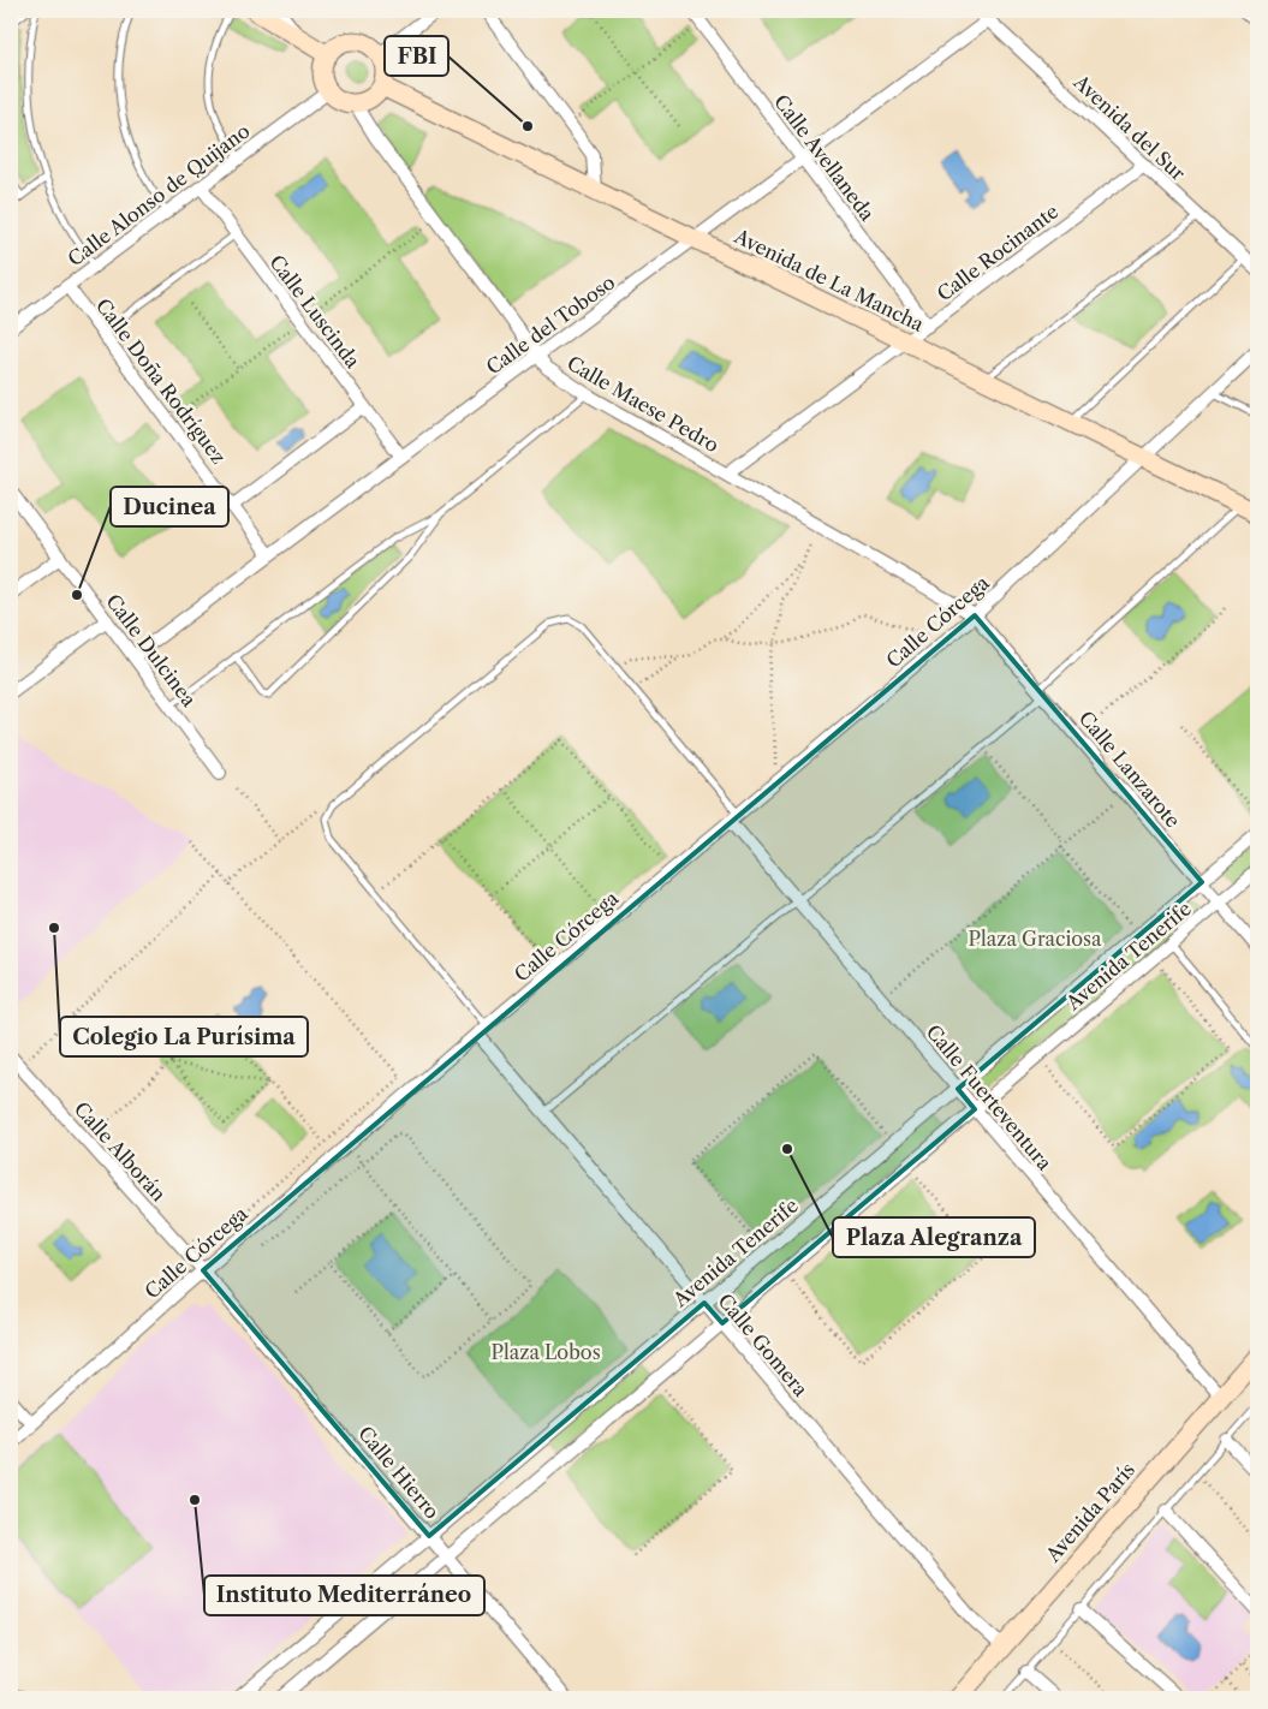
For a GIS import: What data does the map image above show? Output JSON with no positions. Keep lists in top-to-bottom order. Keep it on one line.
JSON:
{"streets":{"main road":["Avenida de La Mancha","Avenida París"],"street":["Avenida del Sur","Calle Avellaneda","Calle Alonso de Quijano","Calle Rocinante","Calle Luscinda","Calle del Toboso","Calle Doña Rodríguez","Calle Maese Pedro","Calle Córcega","Calle Dulcinea","Calle Lanzarote","Avenida Tenerife","Calle Fuerteventura","Calle Alborán","Calle Gomera","Calle Hierro"]},"crossings":[["Avenida del Sur","Calle Rocinante"],["Avenida del Sur","Calle del Toboso"],["Calle Avellaneda","Calle Rocinante"],["Calle Avellaneda","Calle del Toboso"],["Calle Alonso de Quijano","Avenida de La Mancha"],["Calle Alonso de Quijano","Calle Luscinda"],["Calle Alonso de Quijano","Calle Doña Rodríguez"],["Calle Alonso de Quijano","Calle Maese Pedro"],["Calle Rocinante","Avenida de La Mancha"],["Calle Rocinante","Calle Maese Pedro"],["Avenida de La Mancha","Calle del Toboso"],["Avenida de La Mancha","Calle Maese Pedro"],["Avenida de La Mancha","Calle Córcega"],["Calle Luscinda","Calle del Toboso"],["Calle del Toboso","Calle Doña Rodríguez"],["Calle del Toboso","Calle Maese Pedro"],["Calle del Toboso","Calle Dulcinea"],["Calle Maese Pedro","Calle Córcega"],["Calle Maese Pedro","Calle Lanzarote"],["Calle Córcega","Calle Lanzarote"],["Calle Córcega","Calle Fuerteventura"],["Calle Córcega","Calle Alborán"],["Calle Córcega","Calle Gomera"],["Calle Córcega","Calle Hierro"],["Calle Lanzarote","Avenida Tenerife"],["Avenida Tenerife","Calle Fuerteventura"],["Avenida Tenerife","Calle Gomera"],["Avenida Tenerife","Calle Hierro"],["Calle Fuerteventura","Avenida París"],["Calle Alborán","Calle Hierro"],["Calle Gomera","Avenida París"]],"parks":["Plaza Graciosa","Plaza Lobos"],"places":["FBI","Ducinea","Colegio La Purísima","Plaza Alegranza","Instituto Mediterráneo"]}
